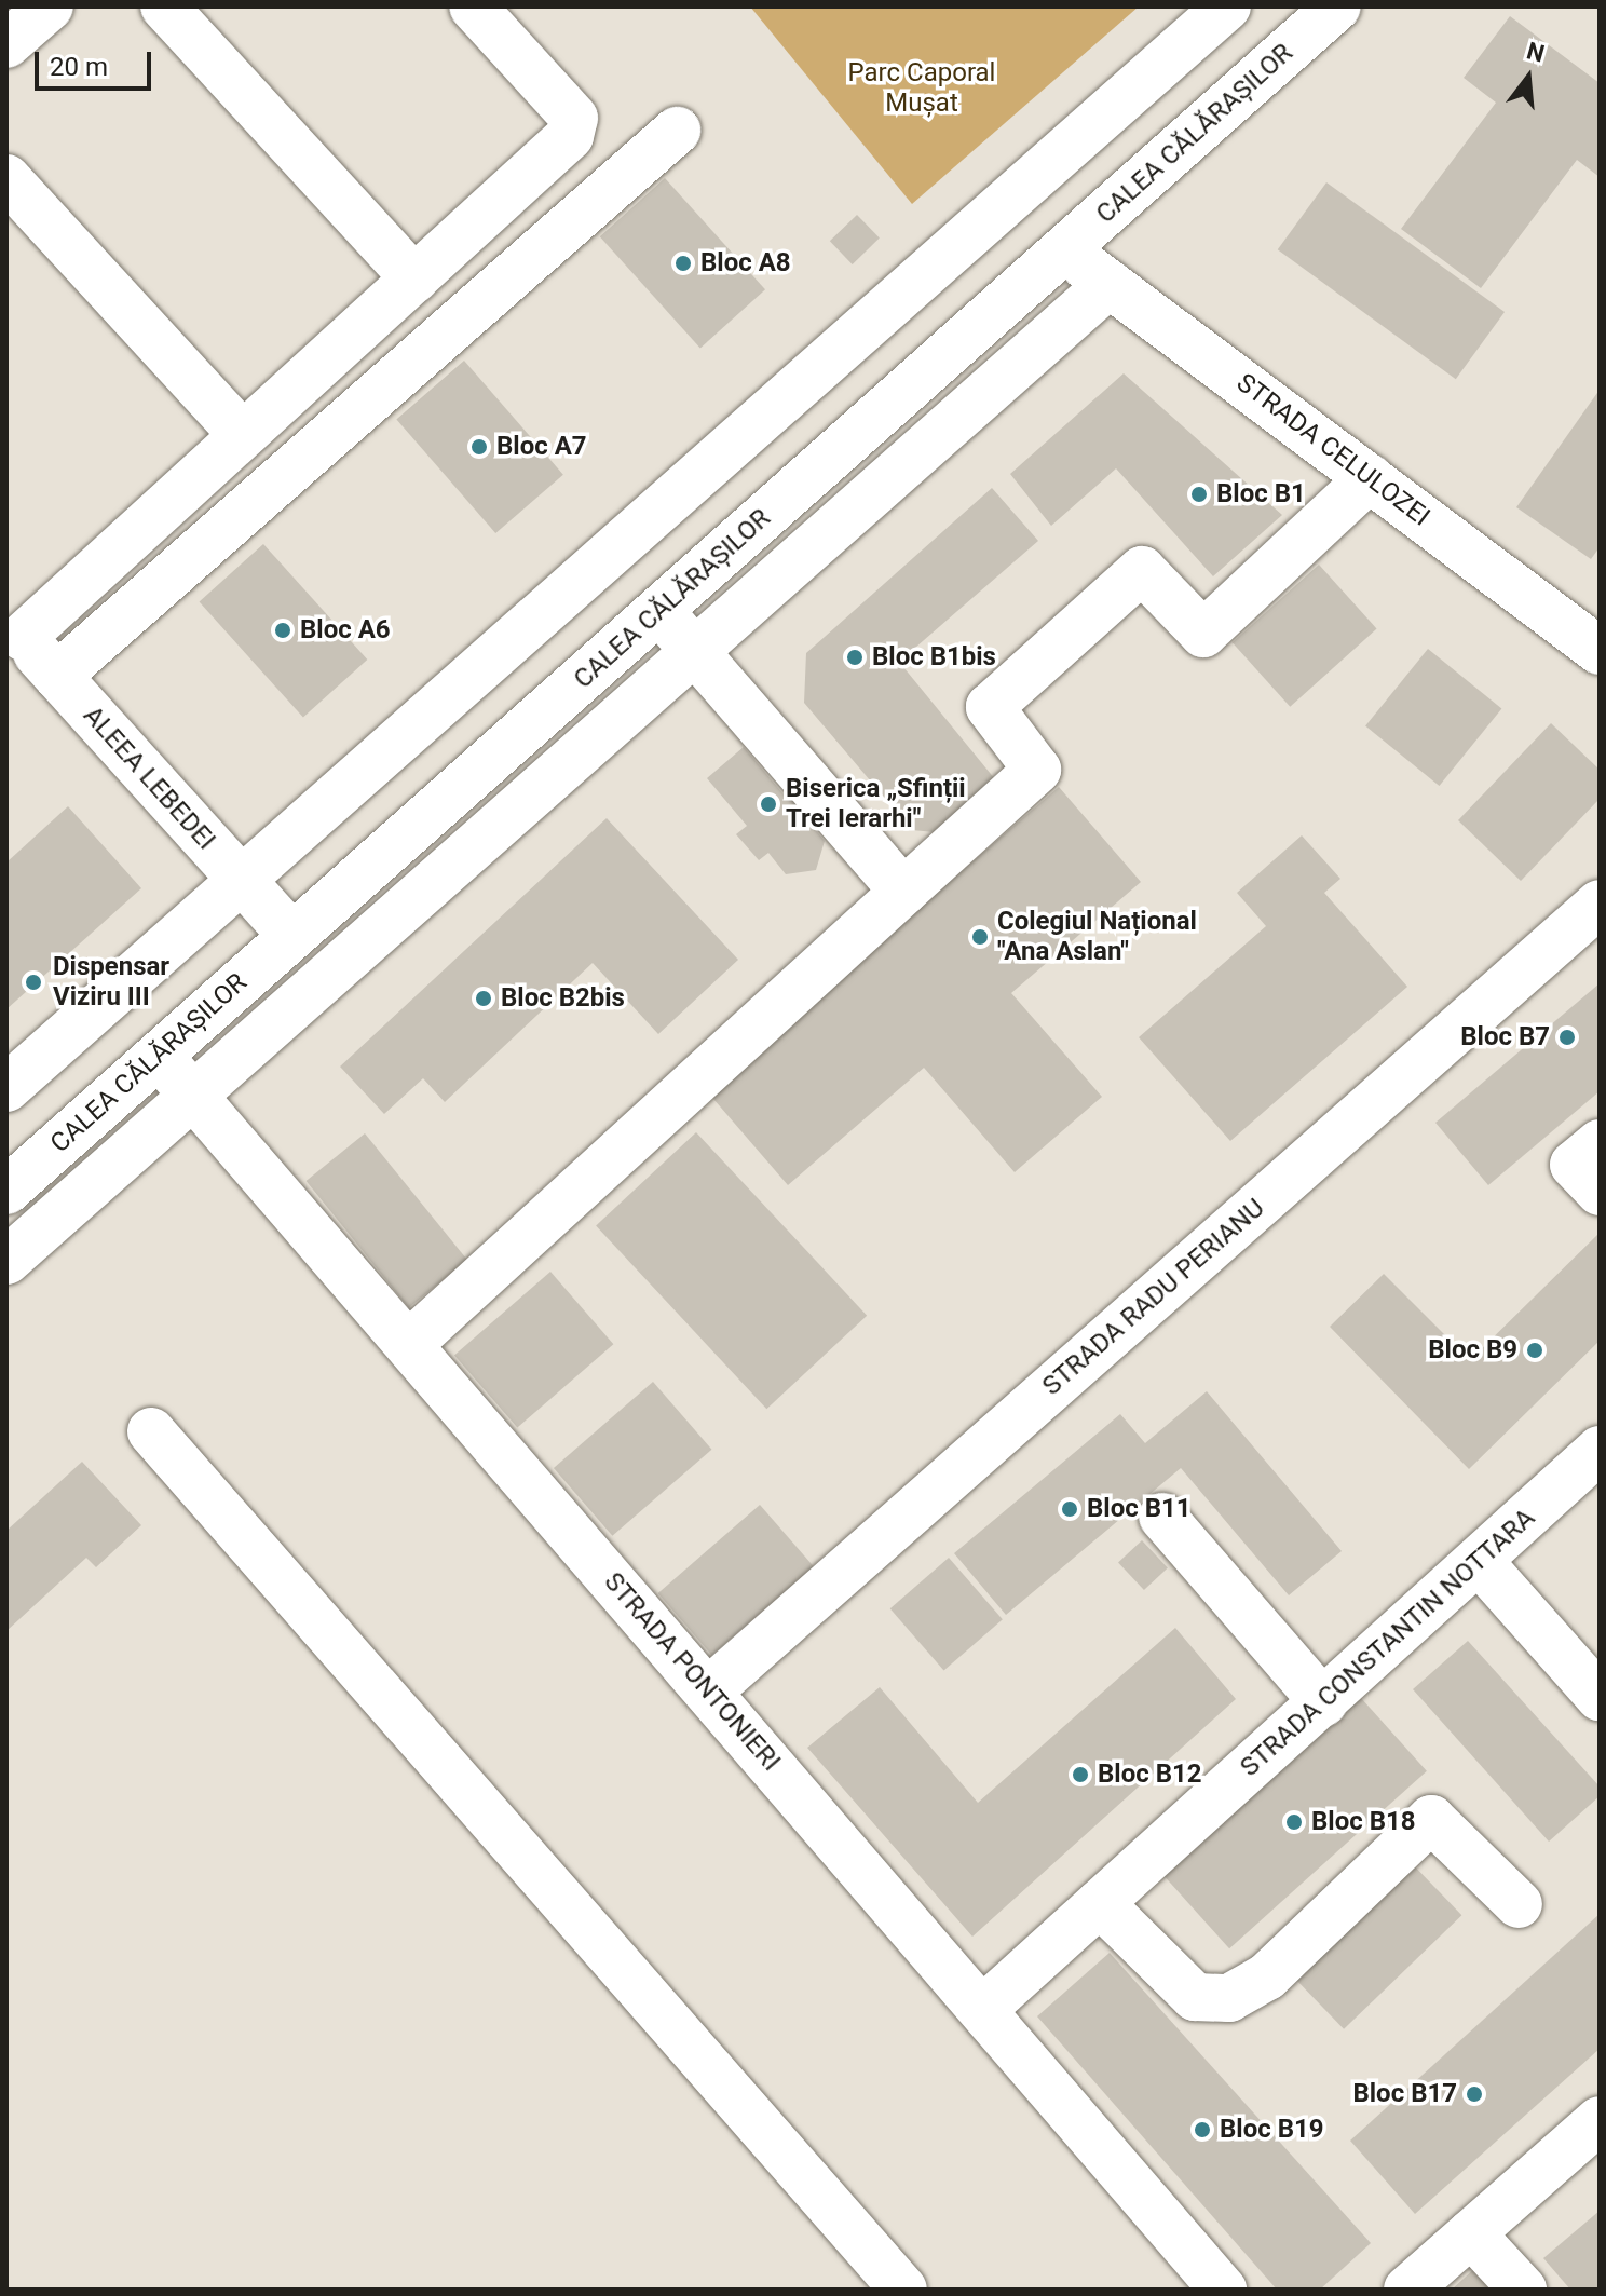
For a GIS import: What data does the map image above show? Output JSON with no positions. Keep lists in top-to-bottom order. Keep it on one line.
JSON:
{"streets":{"street":["CALEA CĂLĂRAȘILOR","STRADA CELULOZEI","ALEEA LEBEDEI","STRADA RADU PERIANU","STRADA CONSTANTIN NOTTARA","STRADA PONTONIERI"]},"crossings":[["CALEA CĂLĂRAȘILOR","STRADA CELULOZEI"],["CALEA CĂLĂRAȘILOR","ALEEA LEBEDEI"],["CALEA CĂLĂRAȘILOR","STRADA PONTONIERI"],["STRADA RADU PERIANU","STRADA PONTONIERI"],["STRADA CONSTANTIN NOTTARA","STRADA PONTONIERI"]],"parks":["Parc Caporal Mușat"],"places":["Bloc A8","Bloc A7","Bloc B1","Bloc A6","Bloc B1bis","Biserica „Sfinții Trei Ierarhi\"","Colegiul Național \"Ana Aslan\"","Dispensar Viziru III","Bloc B2bis","Bloc B7","Bloc B9","Bloc B11","Bloc B12","Bloc B18","Bloc B17","Bloc B19"],"scale_bar":"20 m","north":"top"}
